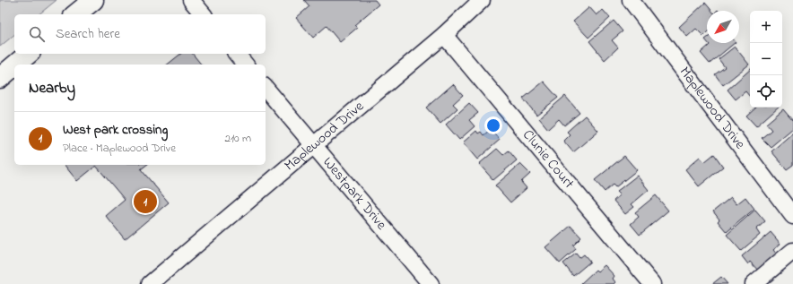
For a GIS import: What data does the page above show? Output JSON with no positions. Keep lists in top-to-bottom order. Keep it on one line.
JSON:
{"streets":{"street":["Maplewood Drive","Clunie Court","Westpark Drive"]},"crossings":[["Maplewood Drive","Clunie Court"],["Maplewood Drive","Westpark Drive"]],"north":"bottom left","page":{"map_buttons":["+","−"],"search":"Search here","heading":"Nearby","list":[{"mark":"1","name":"West park crossing","note":"Place · Maplewood Drive","value":"210 m"}],"pins":"1"}}
